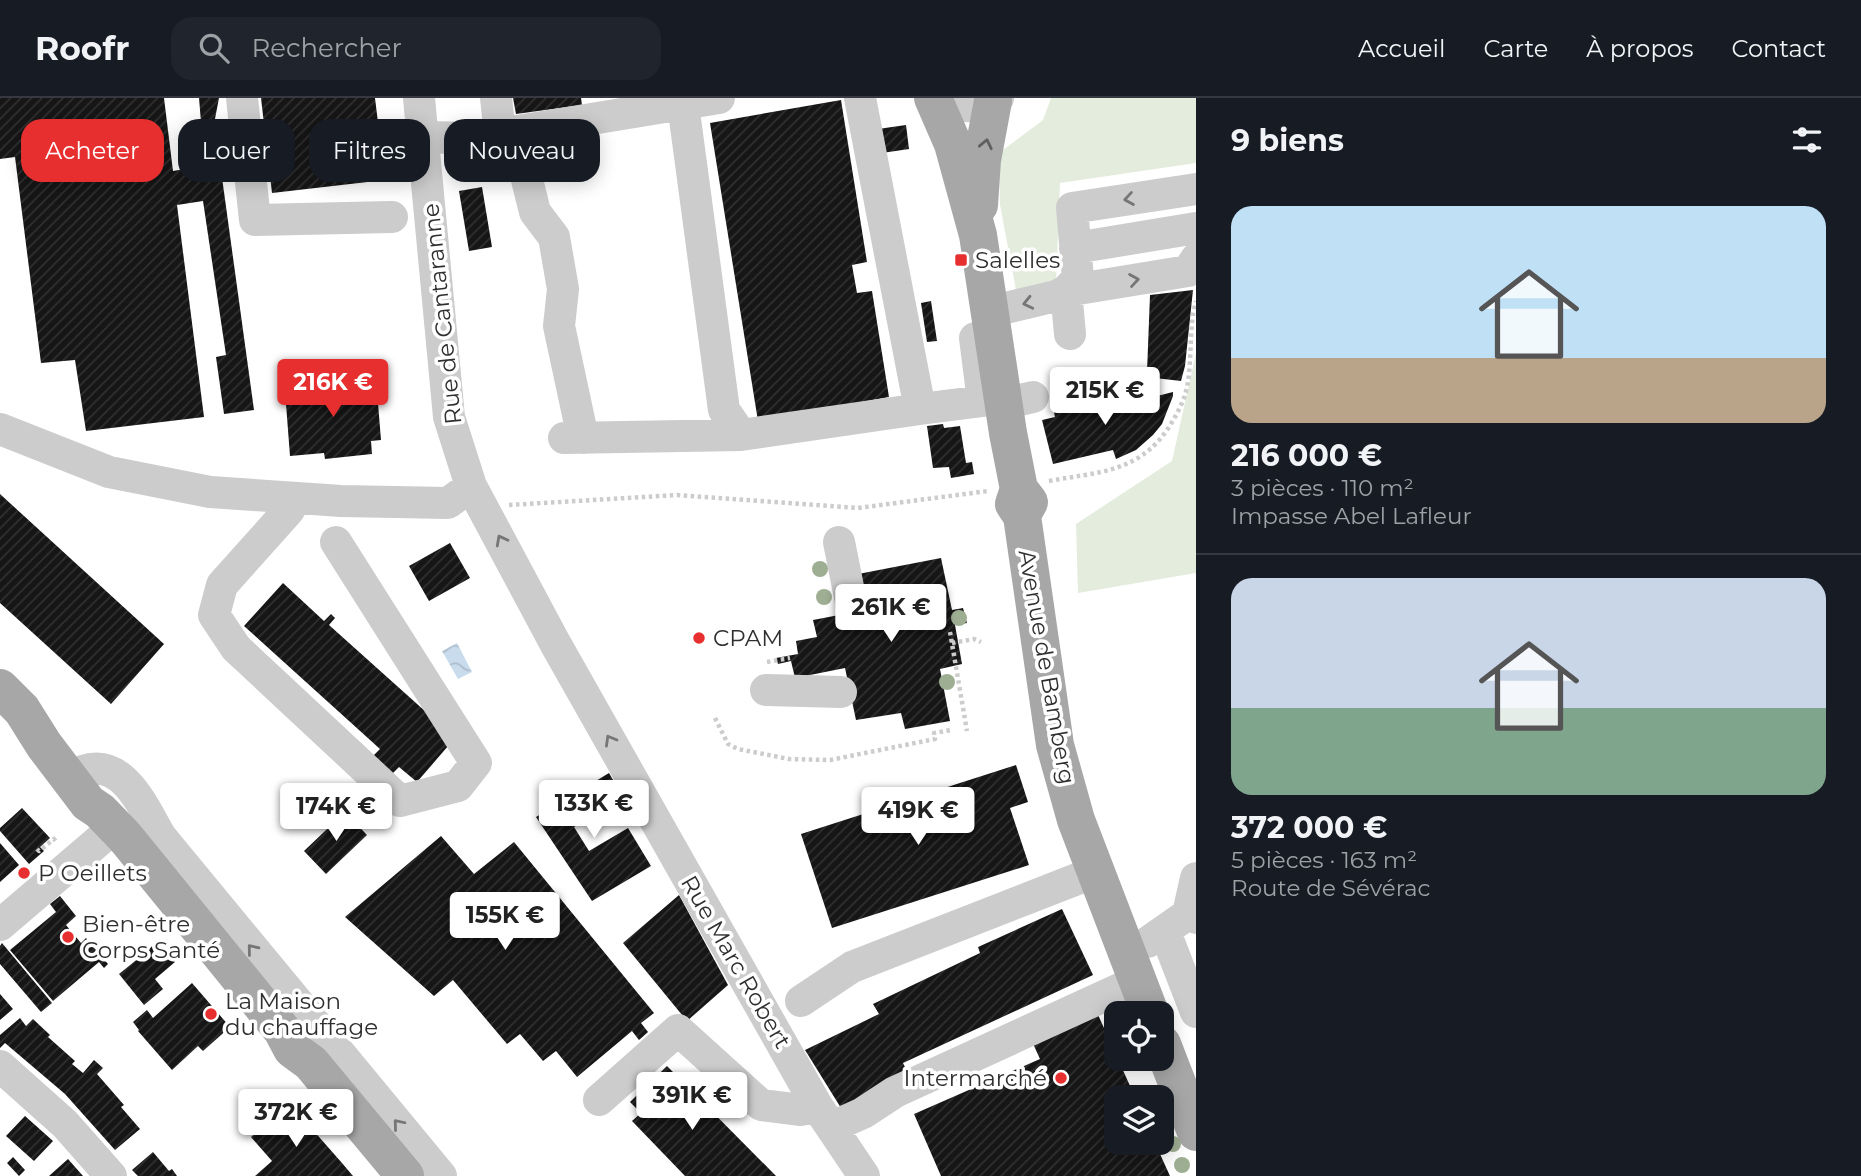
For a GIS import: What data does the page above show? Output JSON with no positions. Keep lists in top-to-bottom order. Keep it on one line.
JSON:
{"streets":{"main road":["Avenue de Bamberg"],"street":["Rue de Cantaranne","Rue Marc Robert"]},"crossings":[["Rue de Cantaranne","Rue Marc Robert"]],"one_way":["Rue Marc Robert"],"places":{"transit":["Salelles"],"other":["CPAM","P Oeillets","Bien-être Corps Santé","La Maison du chauffage","Intermarché"]},"page":{"header":"Roofr","search":"Rechercher","nav":["Accueil","Carte","À propos","Contact"],"heading":"9 biens","chip":["Acheter","Louer","Filtres","Nouveau"],"list":[{"name":"216 000 €","note":"3 pièces · 110 m² · Impasse Abel Lafleur"},{"name":"372 000 €","note":"5 pièces · 163 m² · Route de Sévérac"}],"price":["216K €","215K €","261K €","133K €","174K €","419K €","155K €","391K €","372K €"]}}
